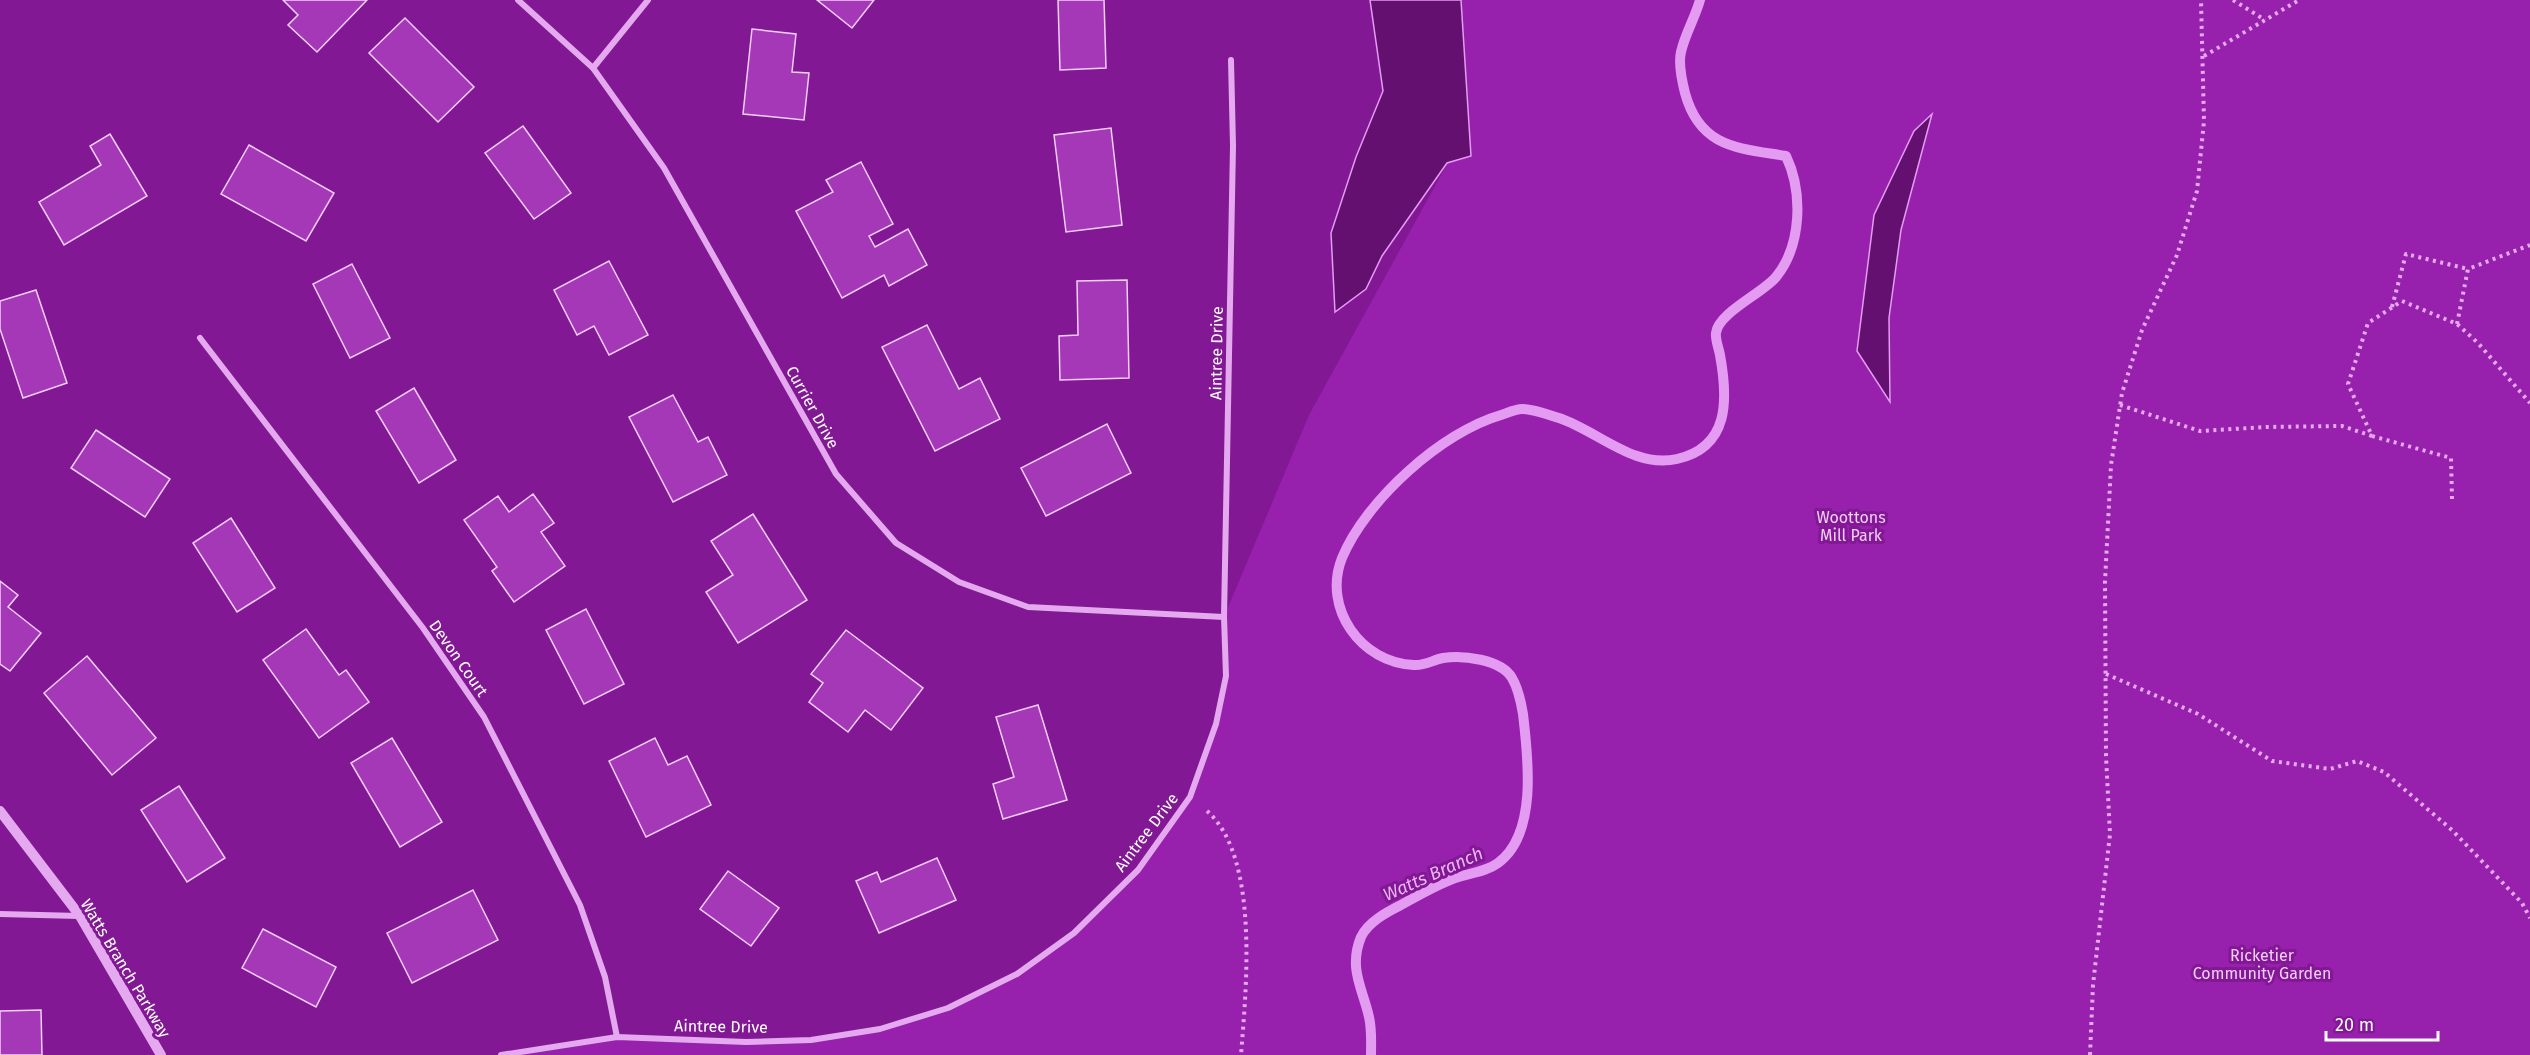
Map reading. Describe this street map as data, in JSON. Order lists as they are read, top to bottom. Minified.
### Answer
{"streets":{"street":["Aintree Drive","Currier Drive","Devon Court","Watts Branch Parkway"]},"crossings":[["Aintree Drive","Currier Drive"],["Aintree Drive","Devon Court"]],"water":["Watts Branch"],"parks":["Woottons Mill Park","Ricketier Community Garden"],"scale_bar":"20 m"}
